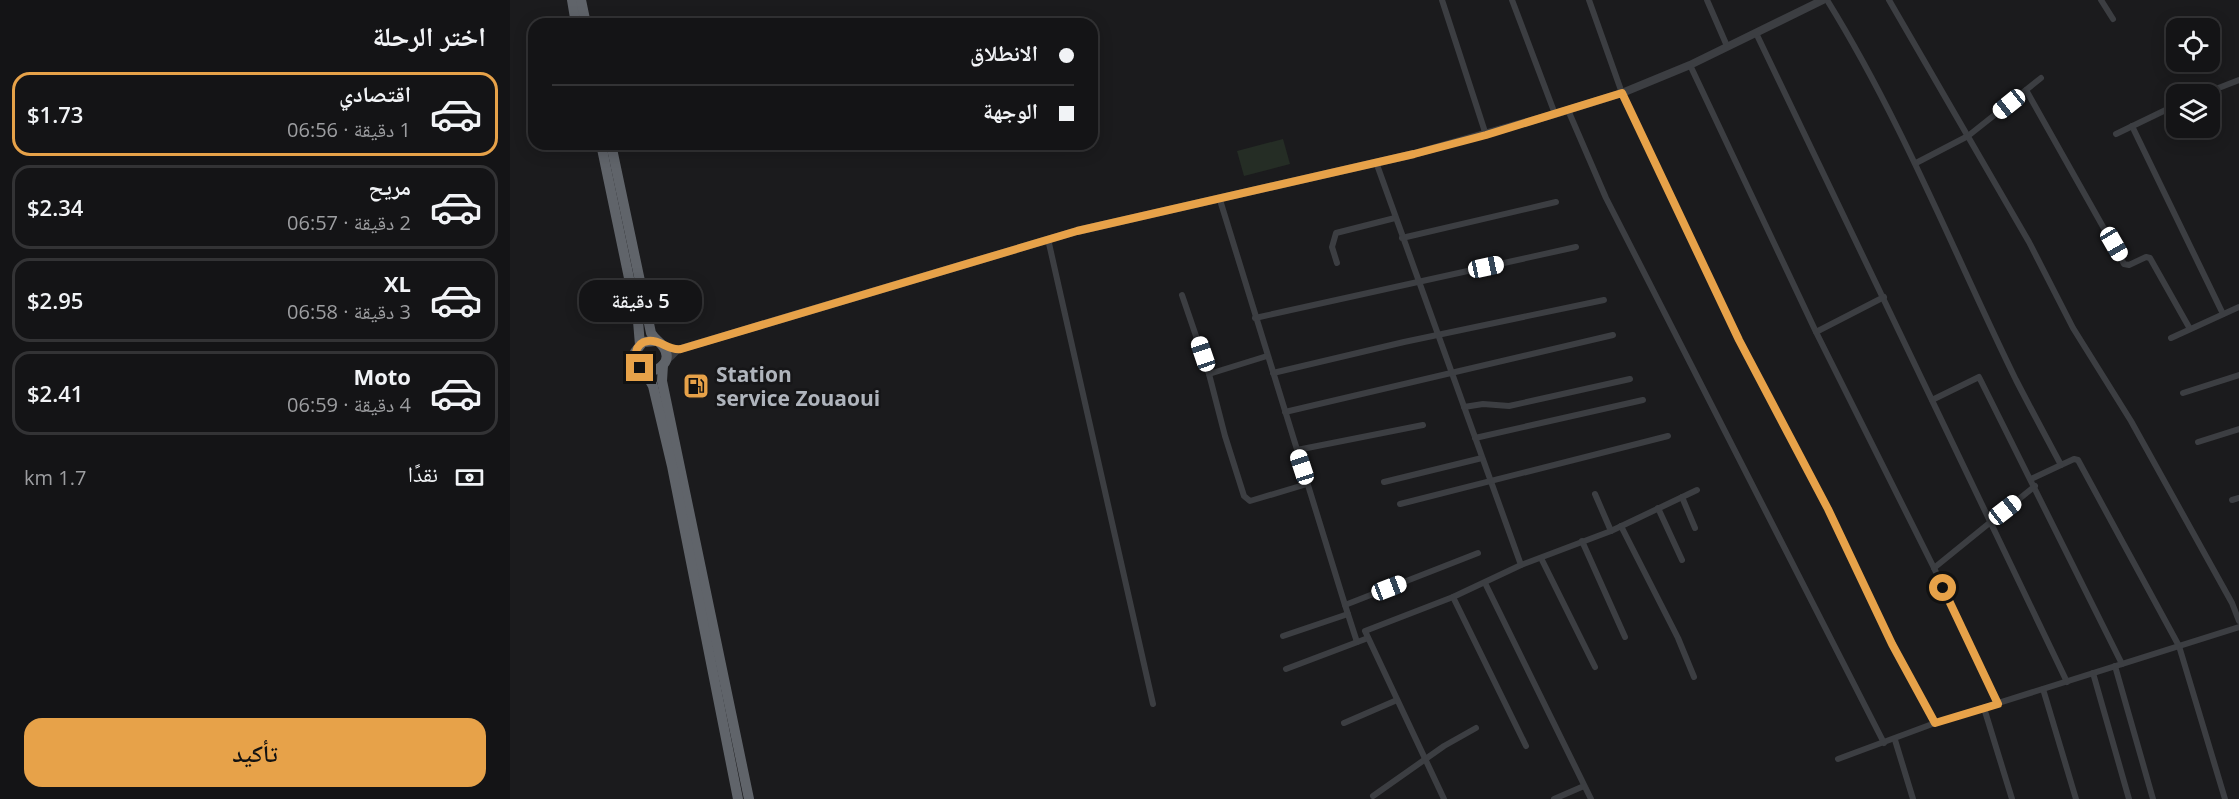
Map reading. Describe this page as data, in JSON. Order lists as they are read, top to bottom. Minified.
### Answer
{"places":{"fuel station":["Station service Zouaoui"]},"page":{"heading":"اختر الرحلة","banner":["الانطلاق","الوجهة"],"list":[{"name":"اقتصادي","note":"1 دقيقة · 06:56","value":"$1.73"},{"name":"مريح","note":"2 دقيقة · 06:57","value":"$2.34"},{"name":"XL","note":"3 دقيقة · 06:58","value":"$2.95"},{"name":"Moto","note":"4 دقيقة · 06:59","value":"$2.41"}],"bubble":"5 دقيقة","pay":["نقدًا","1.7 km"],"buttons":"تأكيد"}}
